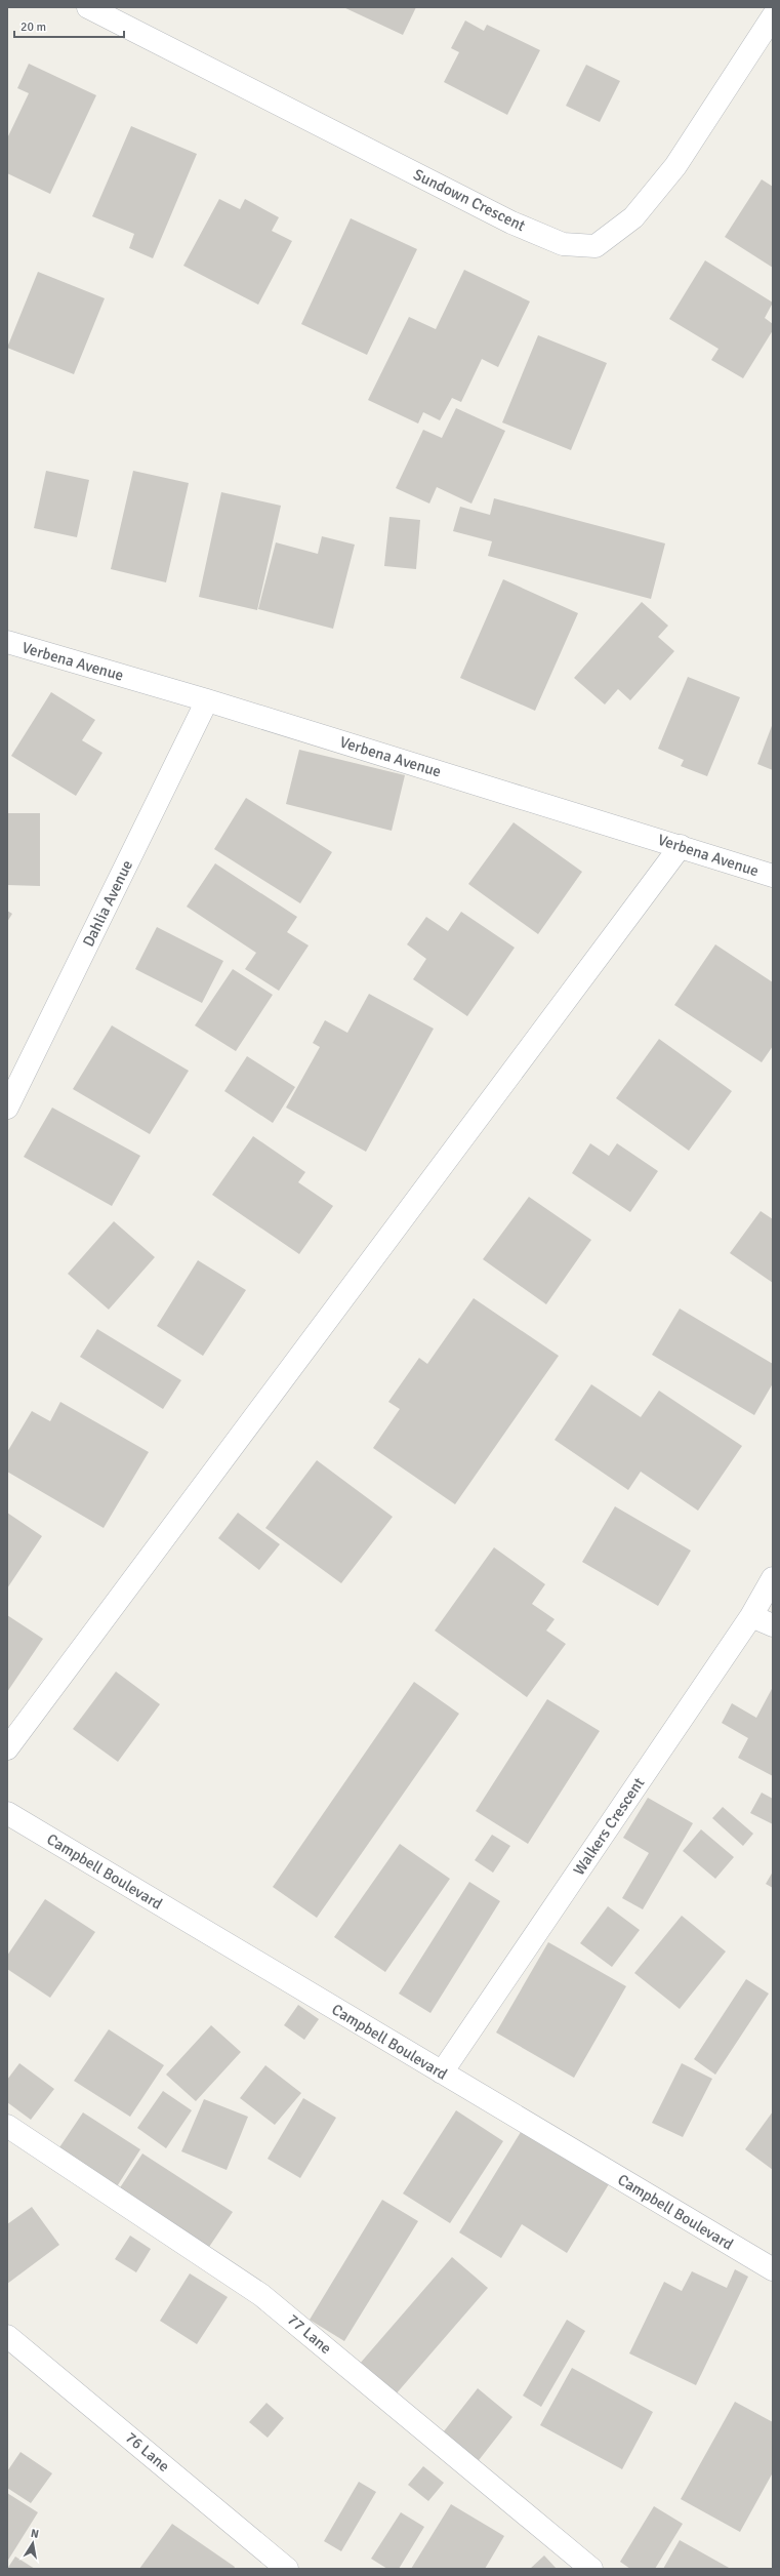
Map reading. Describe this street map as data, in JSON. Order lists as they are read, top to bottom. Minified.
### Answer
{"streets":{"street":["Sundown Crescent","Verbena Avenue","Dahlia Avenue","Walkers Crescent","Campbell Boulevard","77 Lane","76 Lane"]},"crossings":[["Verbena Avenue","Dahlia Avenue"],["Walkers Crescent","Campbell Boulevard"]],"scale_bar":"20 m","north":"top"}
